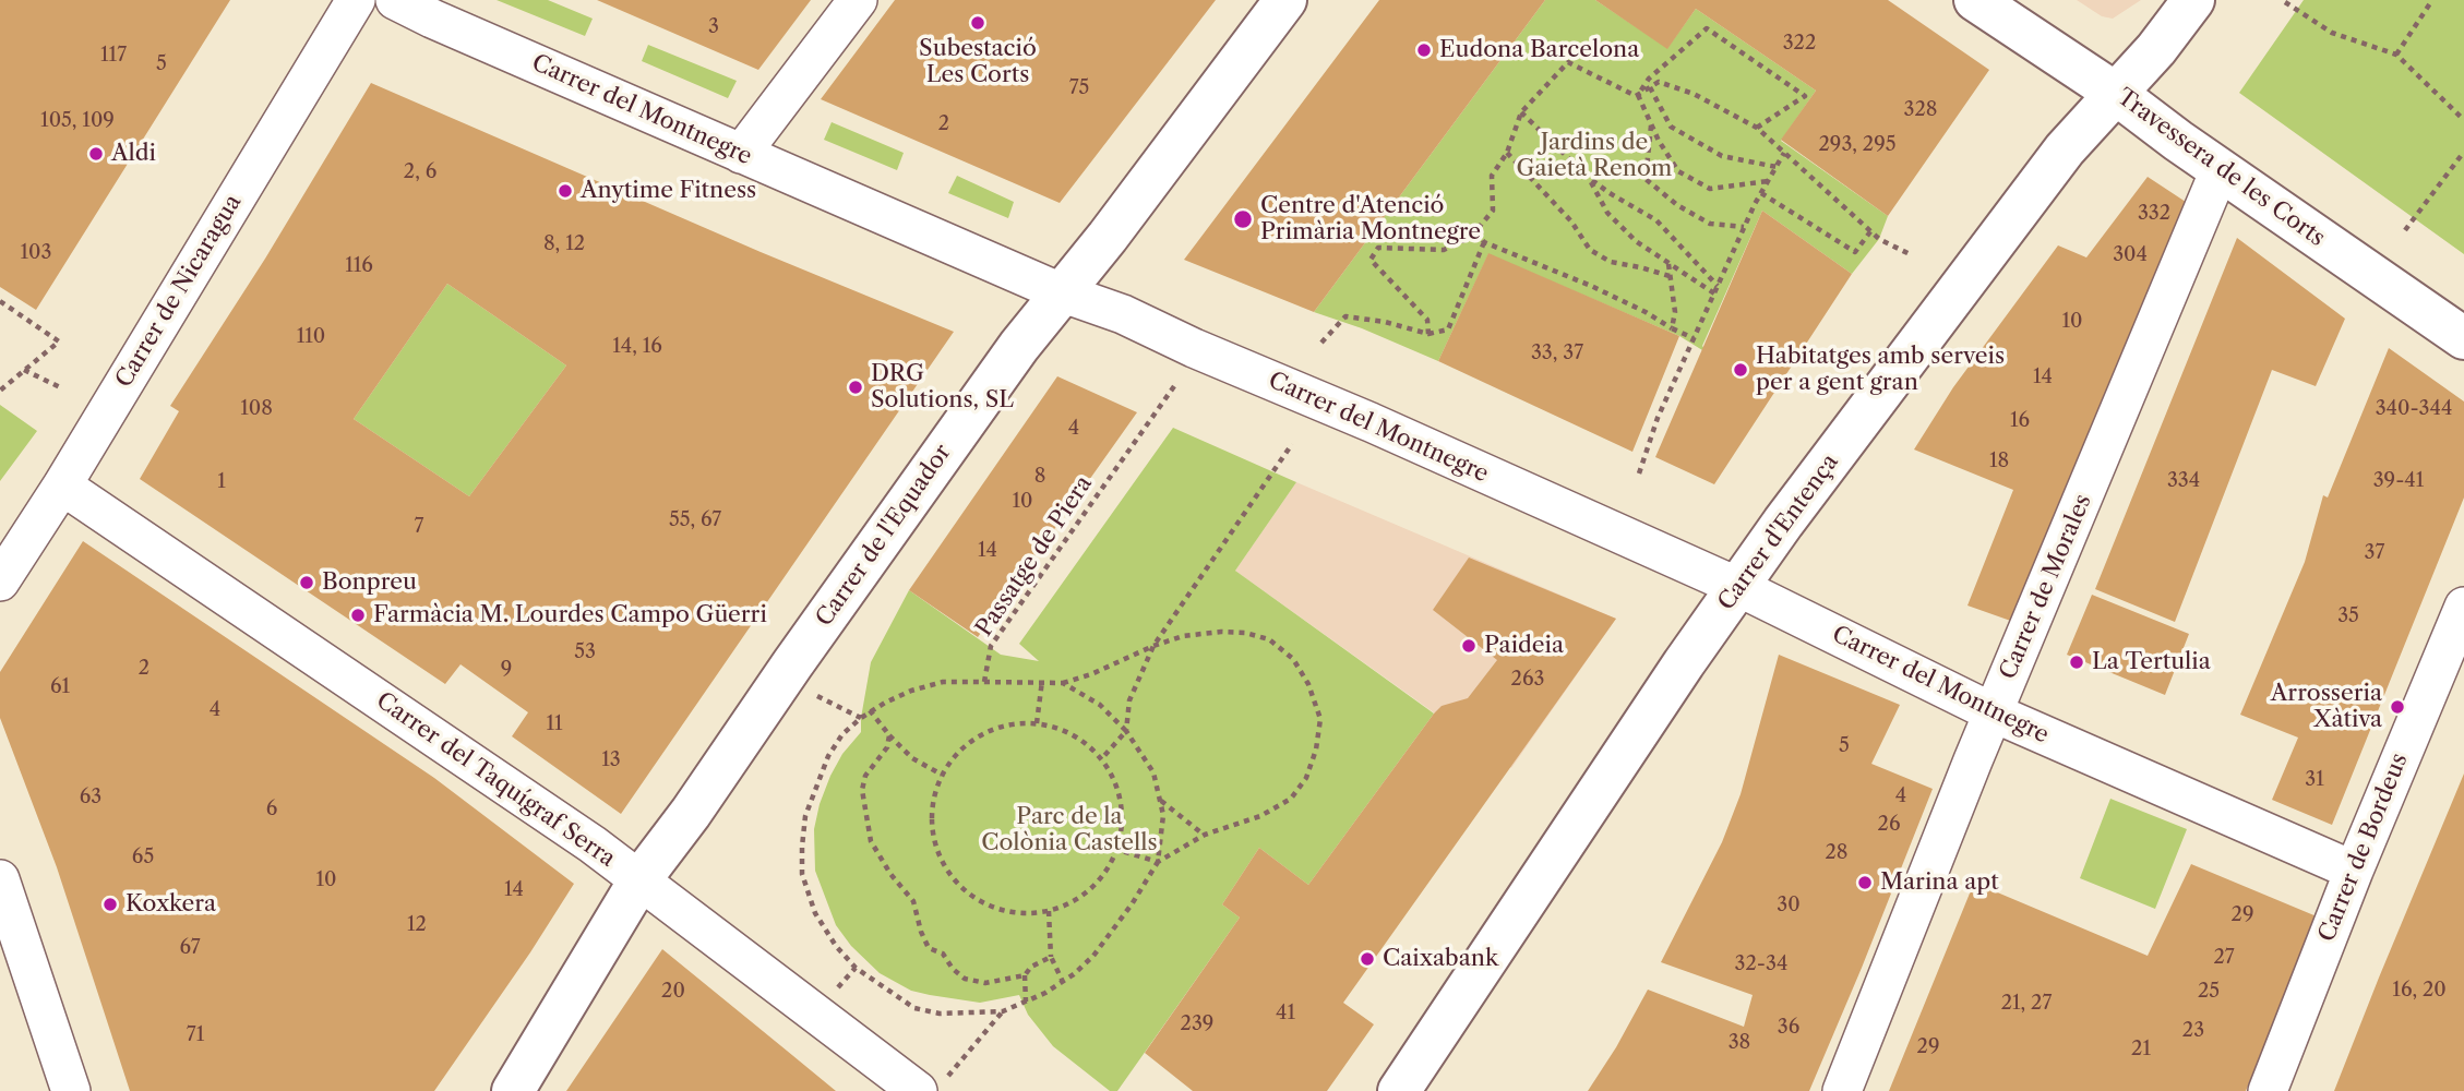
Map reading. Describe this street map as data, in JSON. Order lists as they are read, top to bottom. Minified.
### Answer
{"streets":{"main road":["Travessera de les Corts","Carrer d'Entença","Carrer de l'Equador"],"street":["Carrer del Montnegre","Carrer de Nicaragua","Carrer de Morales","Carrer del Taquígraf Serra","Carrer de Bordeus"],"path":["Passatge de Piera"]},"crossings":[["Carrer del Montnegre","Carrer d'Entença"],["Carrer del Montnegre","Carrer de l'Equador"],["Carrer del Montnegre","Carrer de Morales"],["Carrer del Montnegre","Carrer de Bordeus"],["Travessera de les Corts","Carrer d'Entença"],["Travessera de les Corts","Carrer de Morales"],["Carrer de Nicaragua","Carrer del Taquígraf Serra"],["Carrer de l'Equador","Carrer del Taquígraf Serra"]],"parks":["Jardins de Gaietà Renom","Parc de la Colònia Castells"],"places":["Subestació Les Corts","Eudona Barcelona","Aldi","Anytime Fitness","Centre d'Atenció Primària Montnegre","Habitatges amb serveis per a gent gran","DRG Solutions, SL","Bonpreu","Farmàcia M. Lourdes Campo Güerri","Paideia","La Tertulia","Arrosseria Xàtiva","Marina apt","Koxkera","Caixabank"],"house_numbers":["3","322","117","5","75","328","105, 109","2","293, 295","2, 6","332","8, 12","103","304","116","10","110","14, 16","33, 37","14","108","340-344","16","4","18","8","334","39-41","1","10","55, 67","7","14","37","35","53","2","9","263","61","4","11","5","13","31","4","63","6","26","28","65","10","14","30","29","12","67","27","32-34","16, 20","20","25","21, 27","41","239","36","23","71","38","29","21"]}
